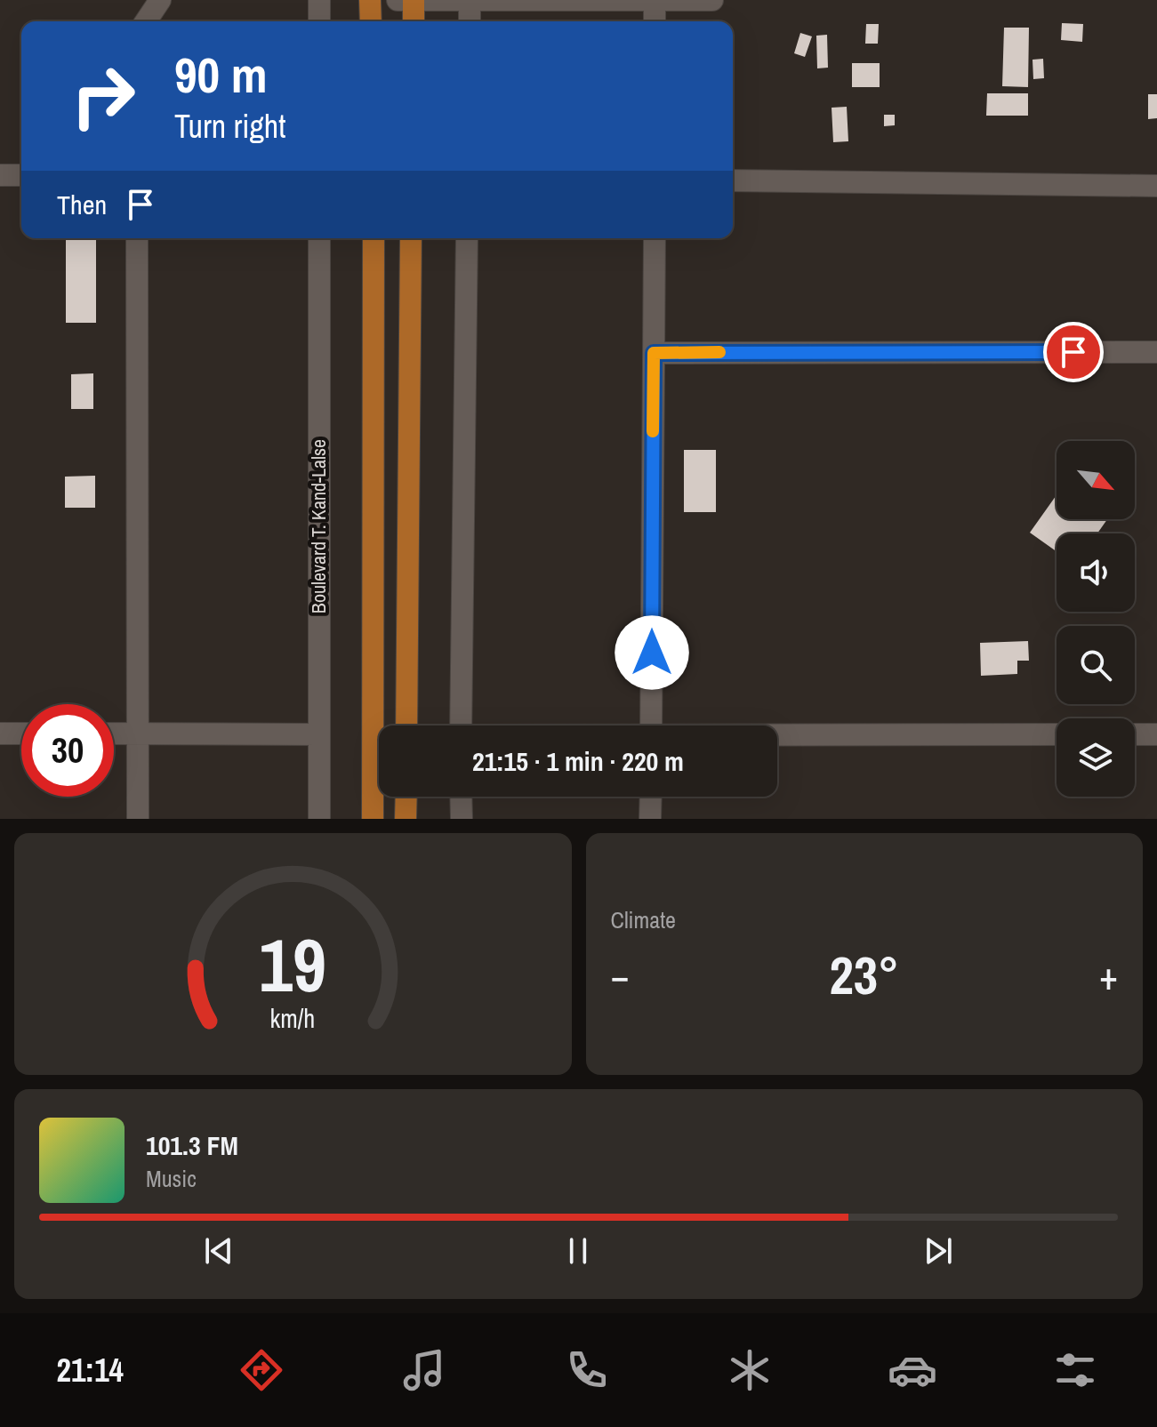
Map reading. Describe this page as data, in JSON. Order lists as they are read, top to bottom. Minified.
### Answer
{"streets":{"street":["Boulevard T. Kand-Lalse"]},"north":"bottom right","page":{"turn":["90 m","Turn right"],"then":"Then","limit":"30","trip":"21:15 · 1 min · 220 m","tile":"Climate","heat":["−","23°","+"],"song":["101.3 FM","Music"],"tabs":"21:14","gauge":["19","km/h"]}}
